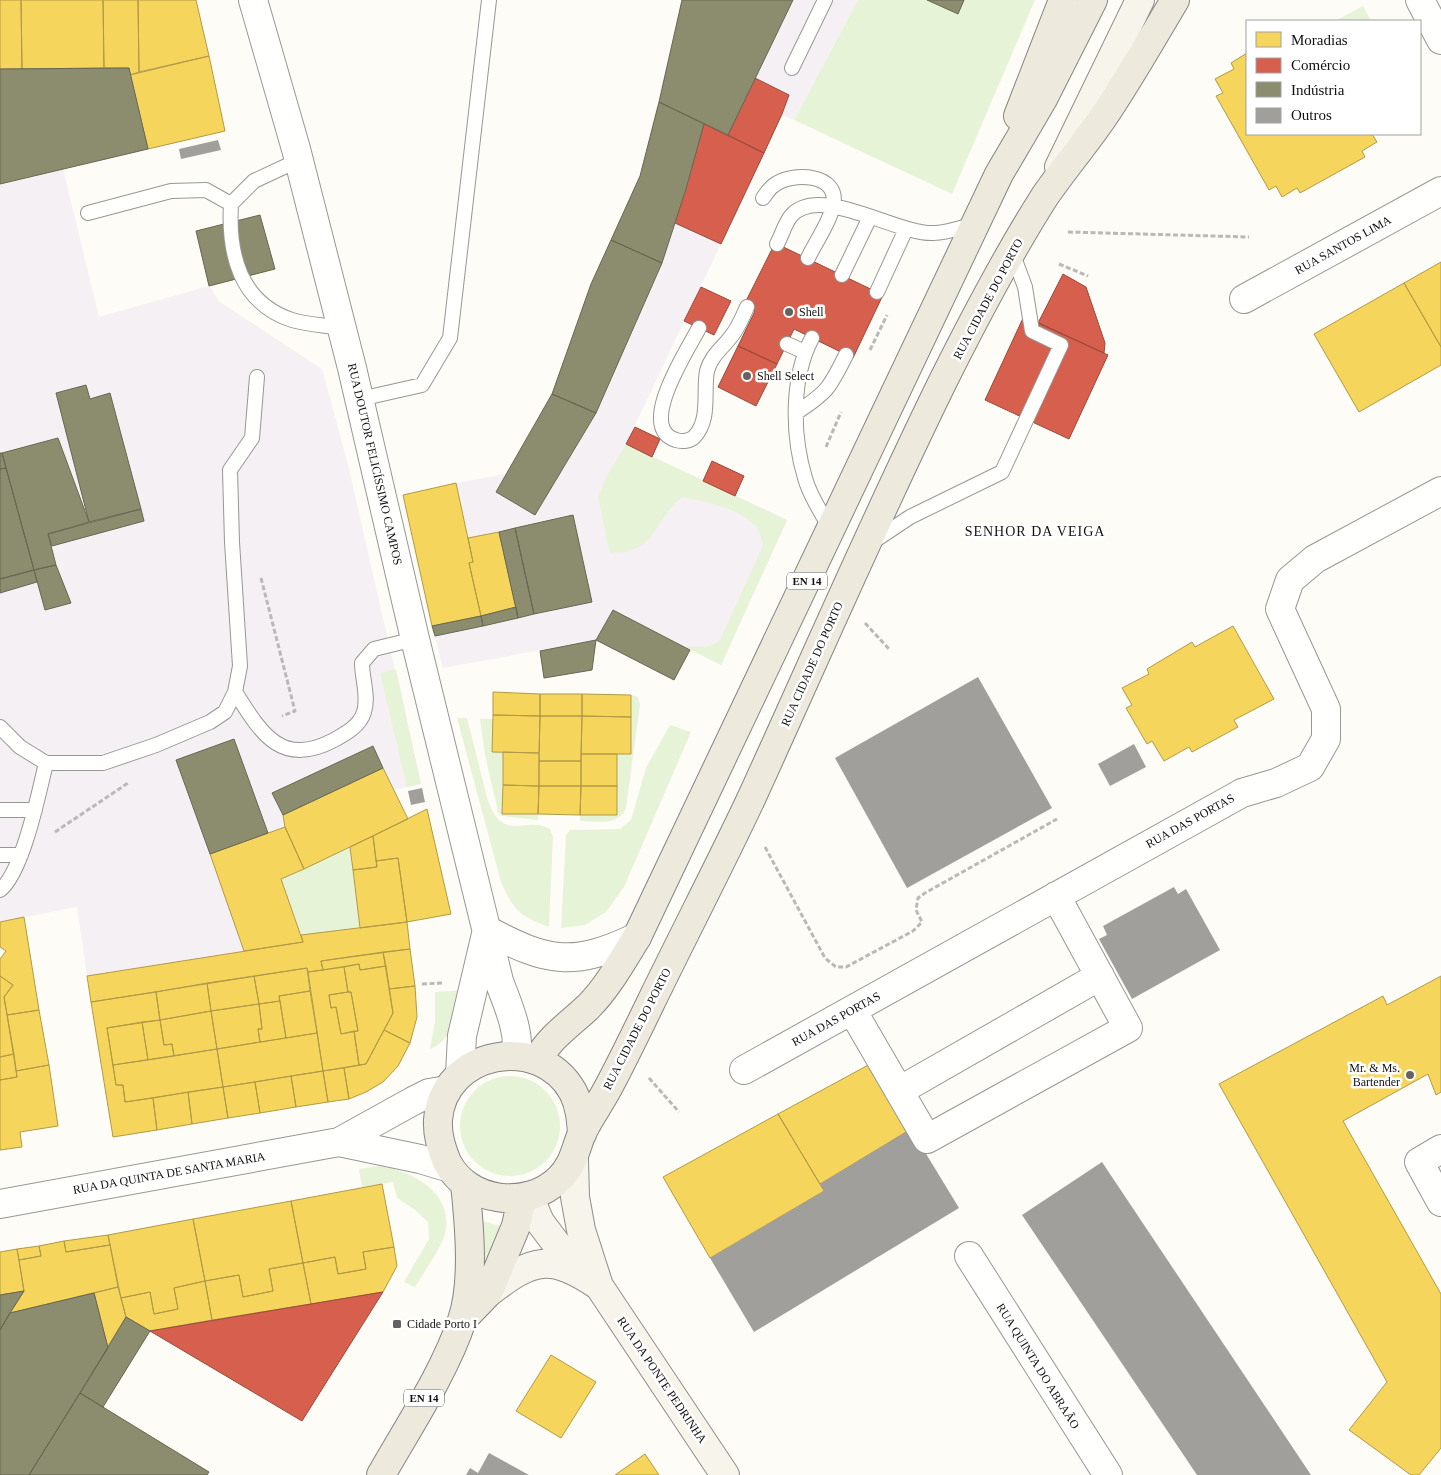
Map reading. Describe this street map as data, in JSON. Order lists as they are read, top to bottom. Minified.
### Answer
{"streets":{"main road":["RUA CIDADE DO PORTO","EN 14"],"street":["RUA SANTOS LIMA","RUA DOUTOR FELICÍSSIMO CAMPOS","RUA DAS PORTAS","RUA DA QUINTA DE SANTA MARIA","RUA QUINTA DO ABRAÃO","RUA DA PONTE PEDRINHA"]},"crossings":[["RUA CIDADE DO PORTO","RUA DOUTOR FELICÍSSIMO CAMPOS"],["RUA CIDADE DO PORTO","RUA DA QUINTA DE SANTA MARIA"],["RUA CIDADE DO PORTO","RUA DA PONTE PEDRINHA"],["RUA DOUTOR FELICÍSSIMO CAMPOS","RUA DA QUINTA DE SANTA MARIA"],["RUA DOUTOR FELICÍSSIMO CAMPOS","RUA DA PONTE PEDRINHA"],["RUA DA QUINTA DE SANTA MARIA","RUA DA PONTE PEDRINHA"]],"districts":["SENHOR DA VEIGA"],"places":{"other":["Shell","Shell Select","Mr. & Ms. Bartender"],"transit":["Cidade Porto I"]},"legend":["Moradias","Comércio","Indústria","Outros"]}
